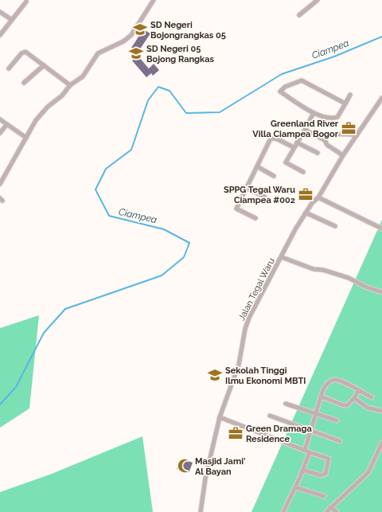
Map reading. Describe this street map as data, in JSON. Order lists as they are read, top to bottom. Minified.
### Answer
{"streets":{"street":["Jalan Tegal Waru"]},"water":["Ciampea"],"places":{"school or university":["SD Negeri Bojongrangkas 05","SD Negeri 05 Bojong Rangkas","Sekolah Tinggi Ilmu Ekonomi MBTI"],"office":["Greenland River Villa Ciampea Bogor","SPPG Tegal Waru Ciampea #002","Green Dramaga Residence"],"mosque":["Masjid Jami' Al Bayan"]}}
